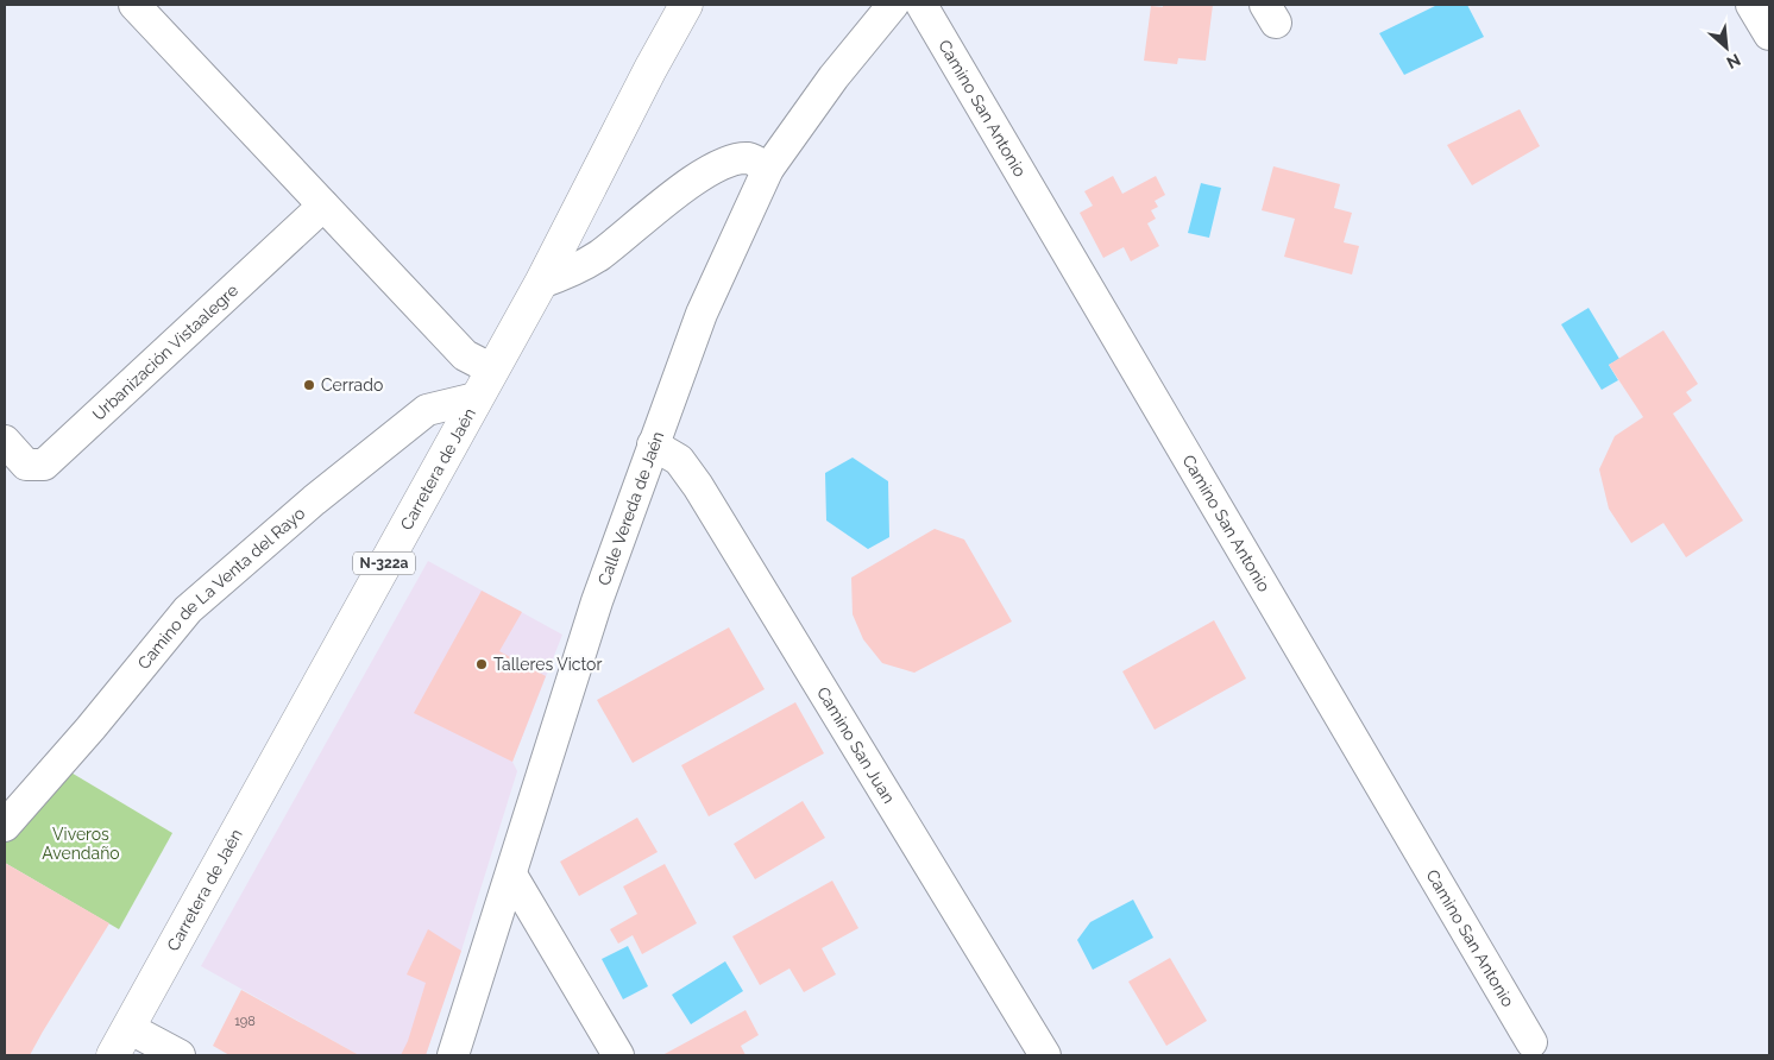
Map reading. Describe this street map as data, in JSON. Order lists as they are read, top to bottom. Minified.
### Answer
{"streets":{"highway":["Carretera de Jaén","N-322a"],"street":["Camino San Antonio","Urbanización Vistaalegre","Calle Vereda de Jaén","Camino de La Venta del Rayo","Camino San Juan"]},"crossings":[["Carretera de Jaén","Camino de La Venta del Rayo"],["Calle Vereda de Jaén","Camino San Juan"]],"parks":["Viveros Avendaño"],"places":["Cerrado","Talleres Victor"],"house_numbers":["198"],"north":"bottom right"}
